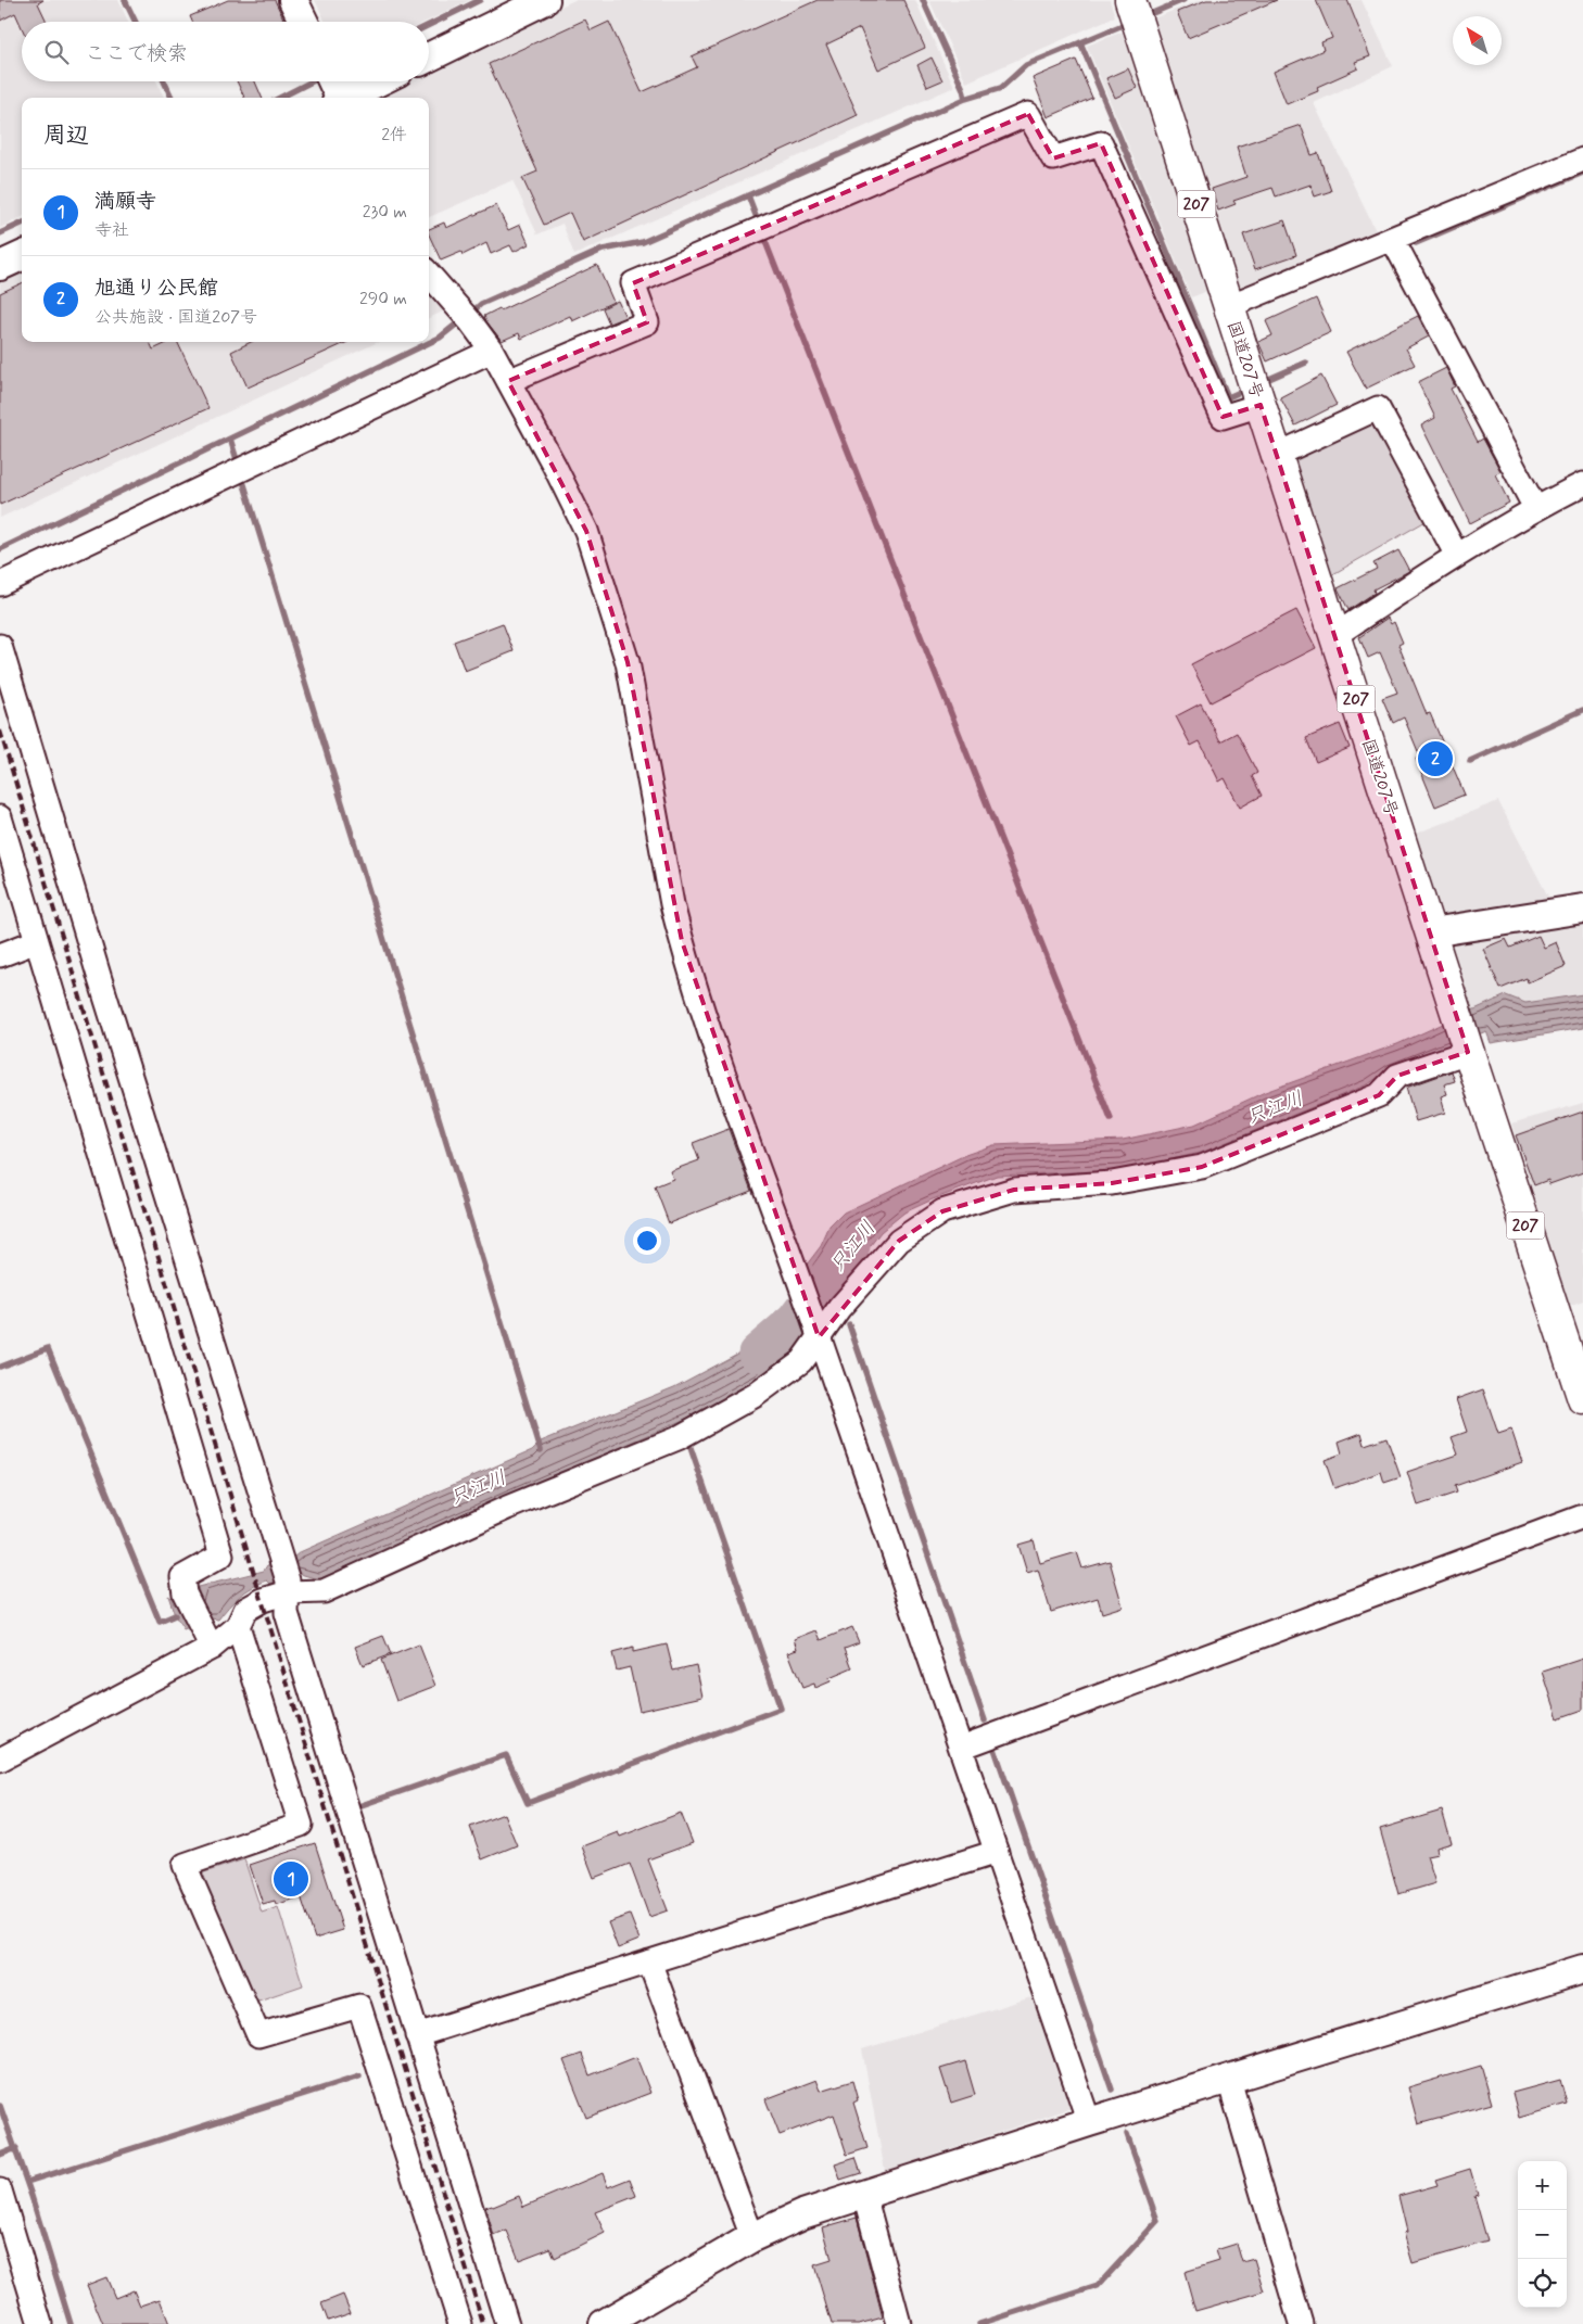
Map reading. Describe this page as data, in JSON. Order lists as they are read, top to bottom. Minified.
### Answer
{"streets":{"highway":["207","国道207号"]},"water":["只江川"],"north":"top left","page":{"search":"ここで検索","heading":["周辺","2件"],"list":[{"mark":"1","name":"満願寺","note":"寺社","value":"230 m"},{"mark":"2","name":"旭通り公民館","note":"公共施設 · 国道207号","value":"290 m"}],"pins":["2","1"],"map_buttons":["+","−"]}}
